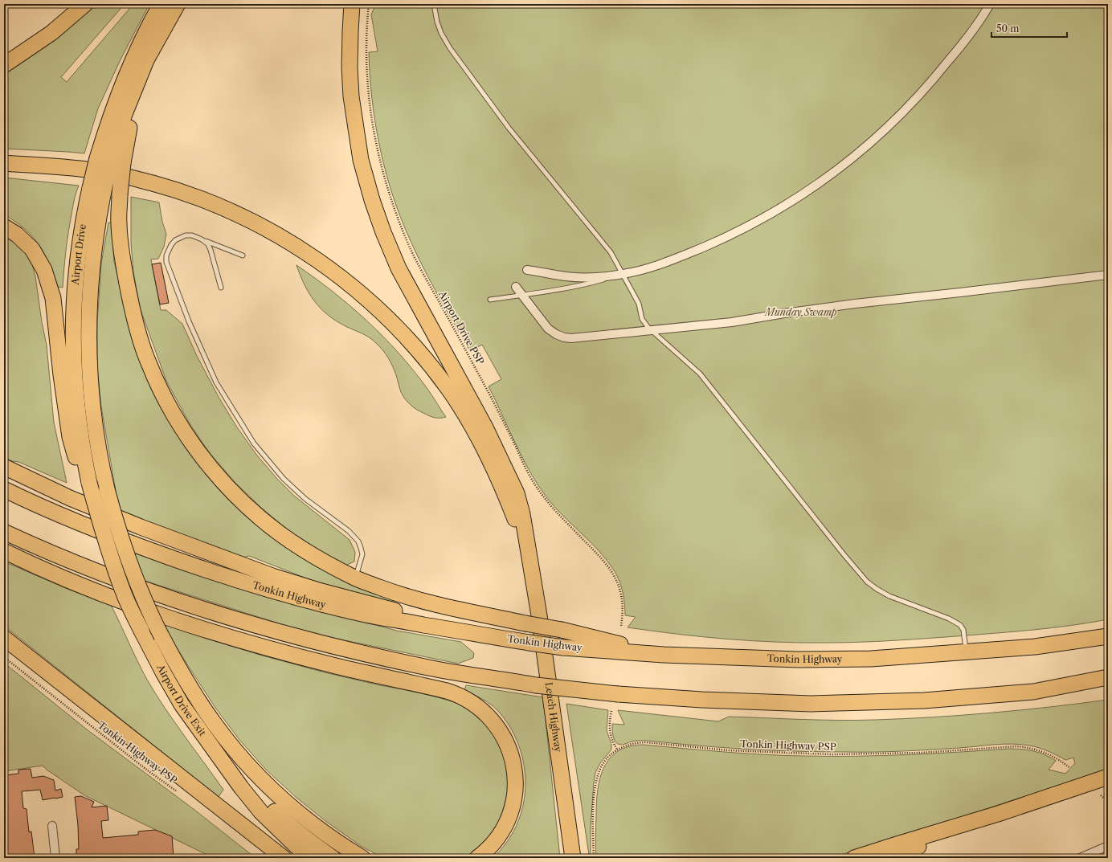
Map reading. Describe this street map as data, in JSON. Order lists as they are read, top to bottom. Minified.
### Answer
{"streets":{"highway":["Airport Drive","Tonkin Highway","Airport Drive Exit","Leach Highway"],"path":["Airport Drive PSP","Tonkin Highway PSP"]},"crossings":[["Airport Drive","Airport Drive Exit"]],"parks":["Munday Swamp"],"scale_bar":"50 m"}
